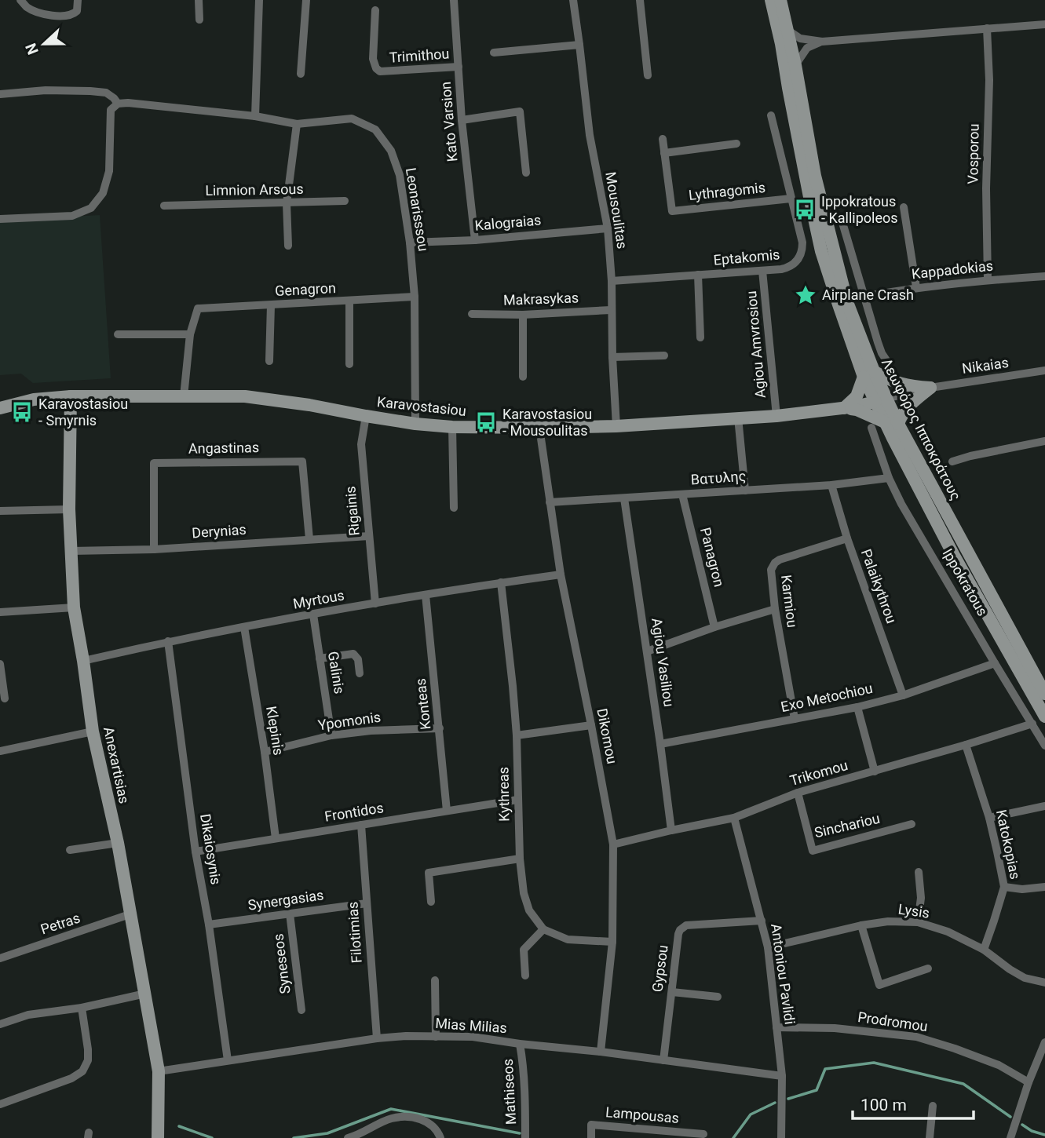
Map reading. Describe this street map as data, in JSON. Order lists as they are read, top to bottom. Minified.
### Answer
{"streets":{"main road":["Karavostasiou","Λεωφόρος Ιπποκράτους","Anexartisias"],"street":["Trimithou","Kato Varsion","Vosporou","Limnion Arsous","Lythragomis","Leonarisssou","Mousoulitas","Kalograias","Eptakomis","Kappadokias","Genagron","Makrasykas","Agiou Amvrosiou","Nikaias","Angastinas","Βατυλης","Rigainis","Derynias","Panagron","Ippokratous","Palaikythrou","Myrtous","Karmiou","Agiou Vasiliou","Galinis","Exo Metochiou","Konteas","Ypomonis","Klepinis","Dikomou","Trikomou","Kythreas","Frontidos","Sinchariou","Katokopias","Dikaiosynis","Synergasias","Lysis","Petras","Filotimias","Syneseos","Gypsou","Antoniou Pavlidi","Prodromou","Mias Milias","Mathiseos","Lampousas"]},"crossings":[["Trimithou","Kato Varsion"],["Kato Varsion","Kalograias"],["Vosporou","Kappadokias"],["Lythragomis","Eptakomis"],["Leonarisssou","Kalograias"],["Leonarisssou","Genagron"],["Leonarisssou","Karavostasiou"],["Mousoulitas","Kalograias"],["Mousoulitas","Eptakomis"],["Mousoulitas","Makrasykas"],["Mousoulitas","Karavostasiou"],["Eptakomis","Agiou Amvrosiou"],["Agiou Amvrosiou","Karavostasiou"],["Nikaias","Karavostasiou"],["Nikaias","Λεωφόρος Ιπποκράτους"],["Karavostasiou","Λεωφόρος Ιπποκράτους"],["Karavostasiou","Rigainis"],["Karavostasiou","Dikomou"],["Karavostasiou","Anexartisias"],["Angastinas","Derynias"],["Βατυλης","Panagron"],["Βατυλης","Ippokratous"],["Βατυλης","Palaikythrou"],["Βατυλης","Agiou Vasiliou"],["Βατυλης","Dikomou"],["Rigainis","Derynias"],["Rigainis","Myrtous"],["Derynias","Anexartisias"],["Ippokratous","Exo Metochiou"],["Ippokratous","Trikomou"],["Palaikythrou","Karmiou"],["Palaikythrou","Exo Metochiou"],["Myrtous","Galinis"],["Myrtous","Konteas"],["Myrtous","Klepinis"],["Myrtous","Dikomou"],["Myrtous","Anexartisias"],["Myrtous","Kythreas"],["Myrtous","Dikaiosynis"],["Karmiou","Exo Metochiou"],["Agiou Vasiliou","Exo Metochiou"],["Agiou Vasiliou","Trikomou"],["Galinis","Ypomonis"],["Konteas","Ypomonis"],["Konteas","Frontidos"],["Ypomonis","Klepinis"],["Klepinis","Frontidos"],["Dikomou","Trikomou"],["Dikomou","Mias Milias"],["Anexartisias","Petras"],["Anexartisias","Mias Milias"],["Trikomou","Sinchariou"],["Trikomou","Katokopias"],["Trikomou","Antoniou Pavlidi"],["Kythreas","Frontidos"],["Frontidos","Dikaiosynis"],["Frontidos","Filotimias"],["Katokopias","Lysis"],["Dikaiosynis","Synergasias"],["Dikaiosynis","Mias Milias"],["Synergasias","Filotimias"],["Synergasias","Syneseos"],["Lysis","Antoniou Pavlidi"],["Filotimias","Mias Milias"],["Gypsou","Antoniou Pavlidi"],["Gypsou","Mias Milias"],["Antoniou Pavlidi","Prodromou"],["Antoniou Pavlidi","Mias Milias"],["Mias Milias","Mathiseos"]],"places":{"bus stop":["Ippokratous - Kallipoleos","Karavostasiou - Smyrnis","Karavostasiou - Mousoulitas"],"place":["Airplane Crash"]},"scale_bar":"100 m","north":"left"}
